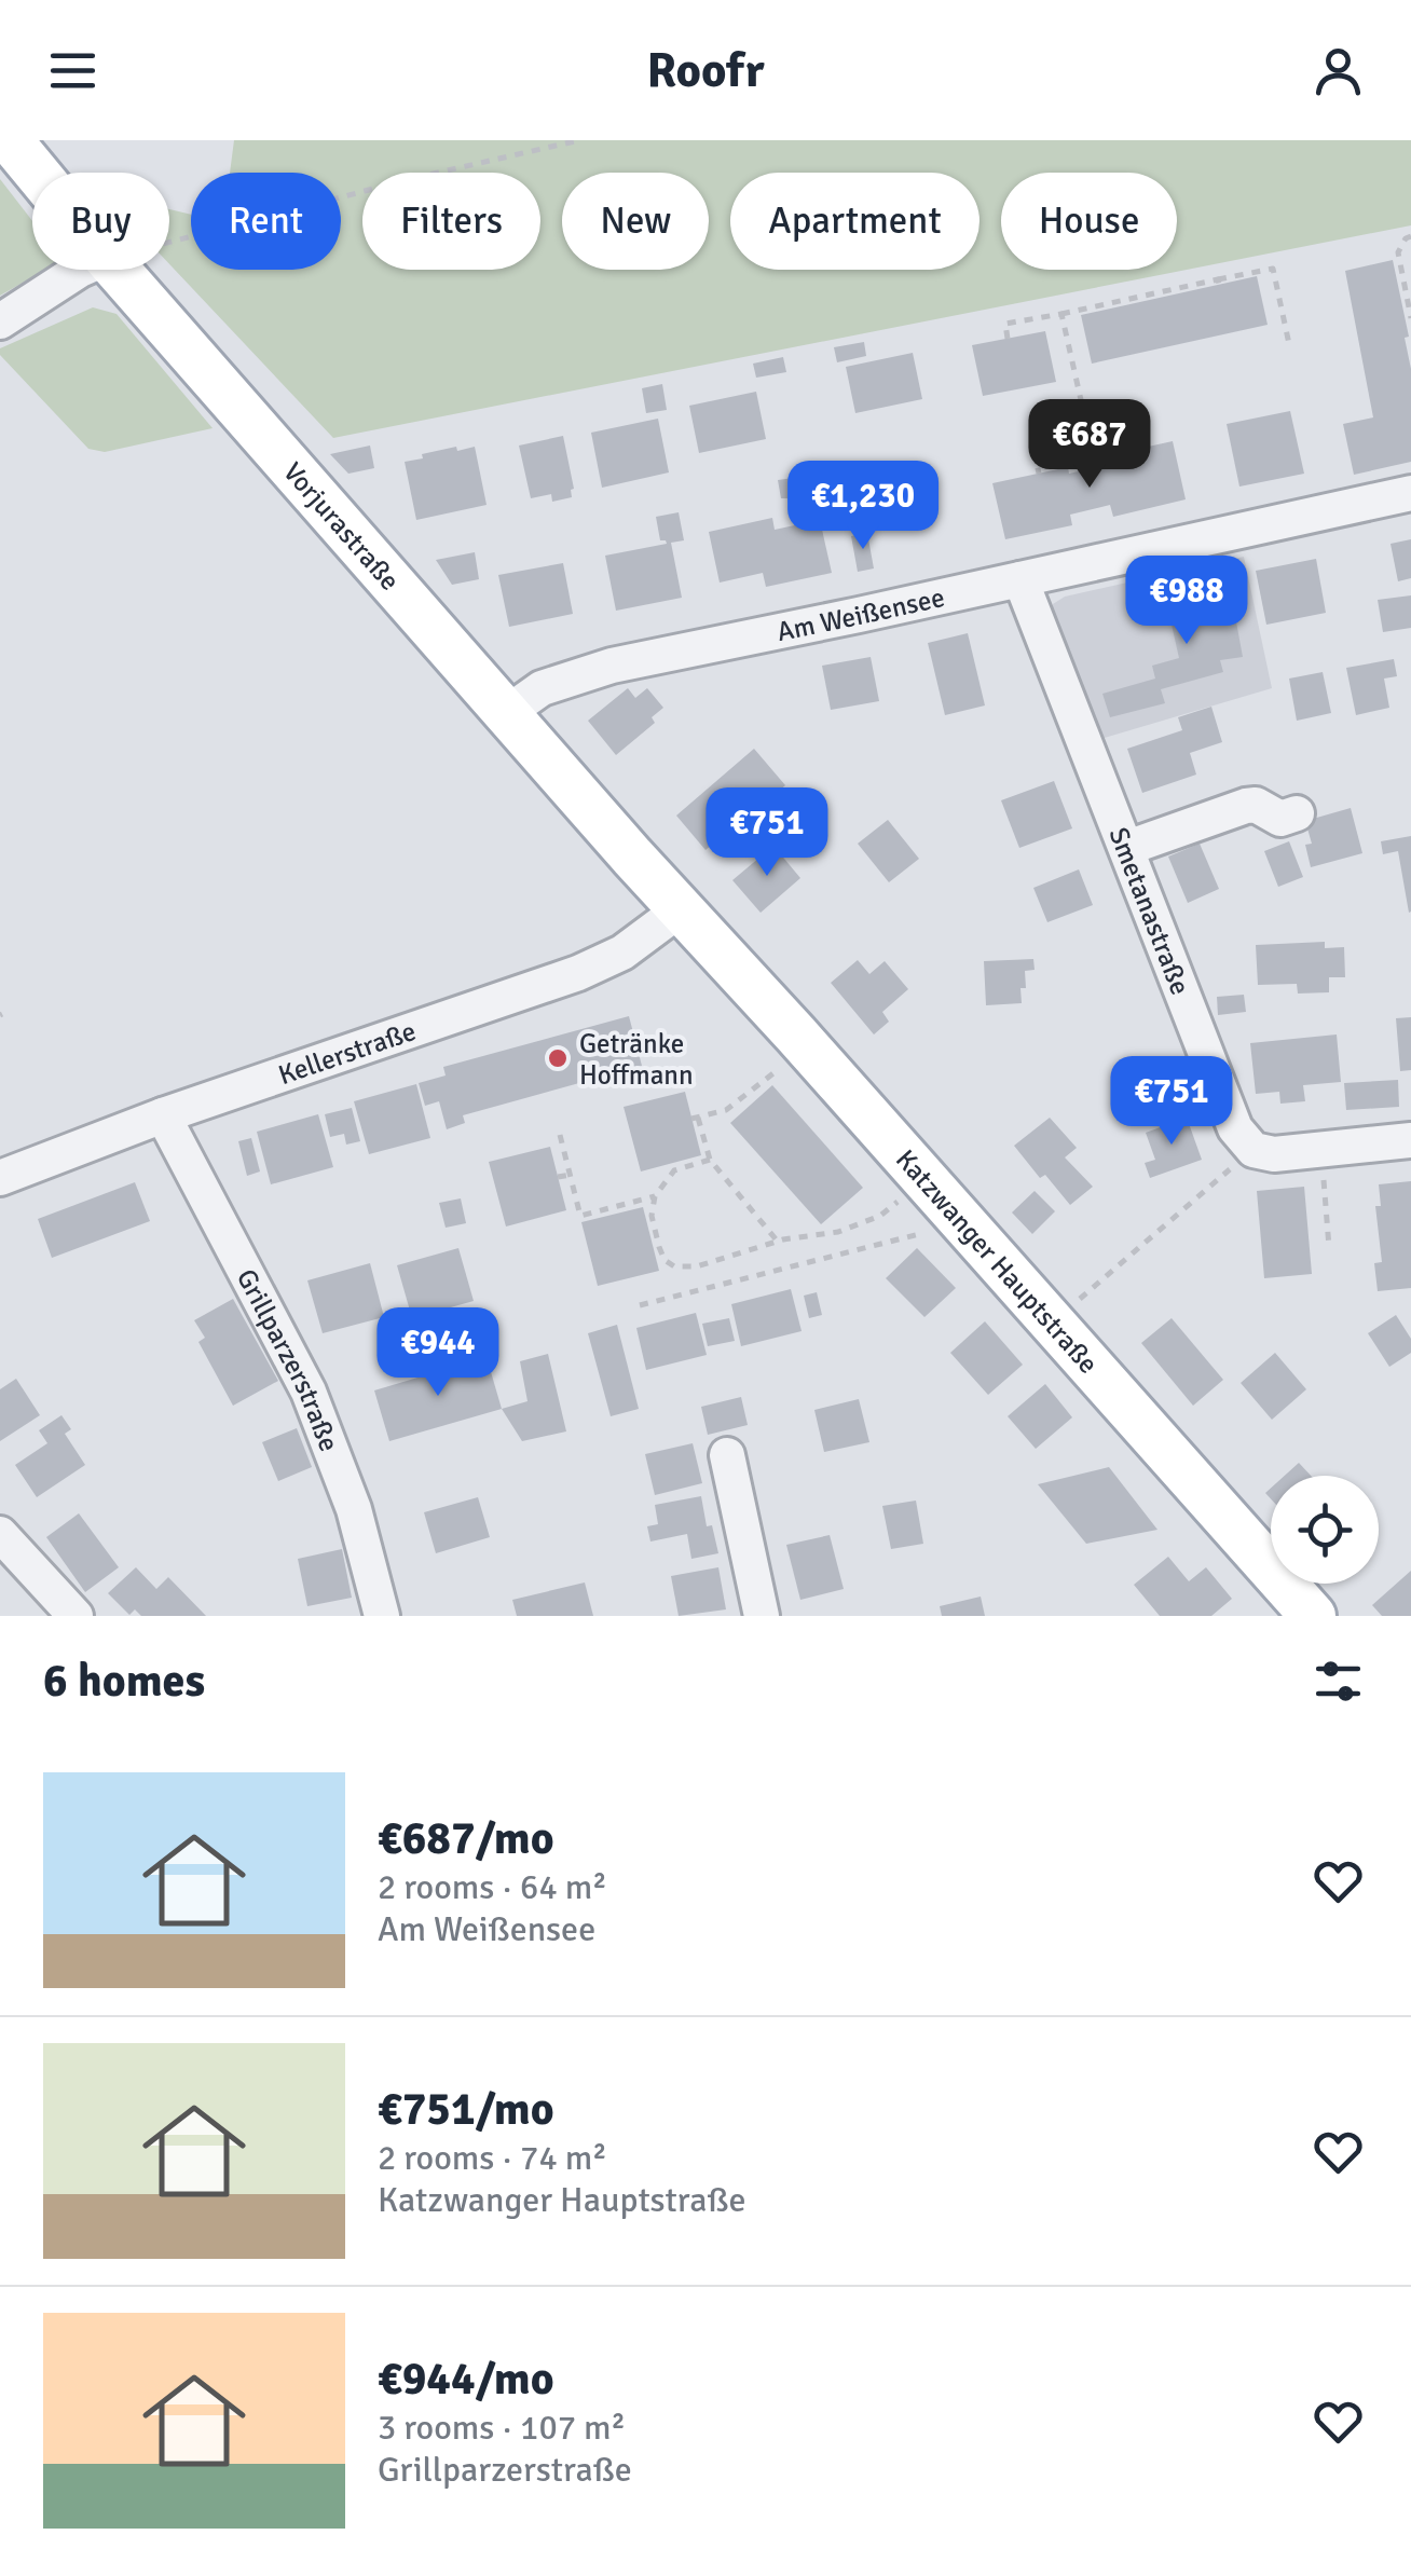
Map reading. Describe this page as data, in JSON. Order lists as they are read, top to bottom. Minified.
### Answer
{"streets":{"main road":["Vorjurastraße","Katzwanger Hauptstraße"],"street":["Am Weißensee","Smetanastraße","Kellerstraße","Grillparzerstraße"]},"crossings":[["Vorjurastraße","Am Weißensee"],["Vorjurastraße","Kellerstraße"],["Vorjurastraße","Katzwanger Hauptstraße"],["Am Weißensee","Smetanastraße"],["Kellerstraße","Katzwanger Hauptstraße"],["Kellerstraße","Grillparzerstraße"]],"places":["Getränke Hoffmann"],"page":{"header":"Roofr","chip":["Buy","Rent","Filters","New","Apartment","House"],"price":["€687","€1,230","€988","€751","€751","€944"],"heading":"6 homes","list":[{"name":"€687/mo","note":"2 rooms · 64 m² · Am Weißensee"},{"name":"€751/mo","note":"2 rooms · 74 m² · Katzwanger Hauptstraße"},{"name":"€944/mo","note":"3 rooms · 107 m² · Grillparzerstraße"}]}}
